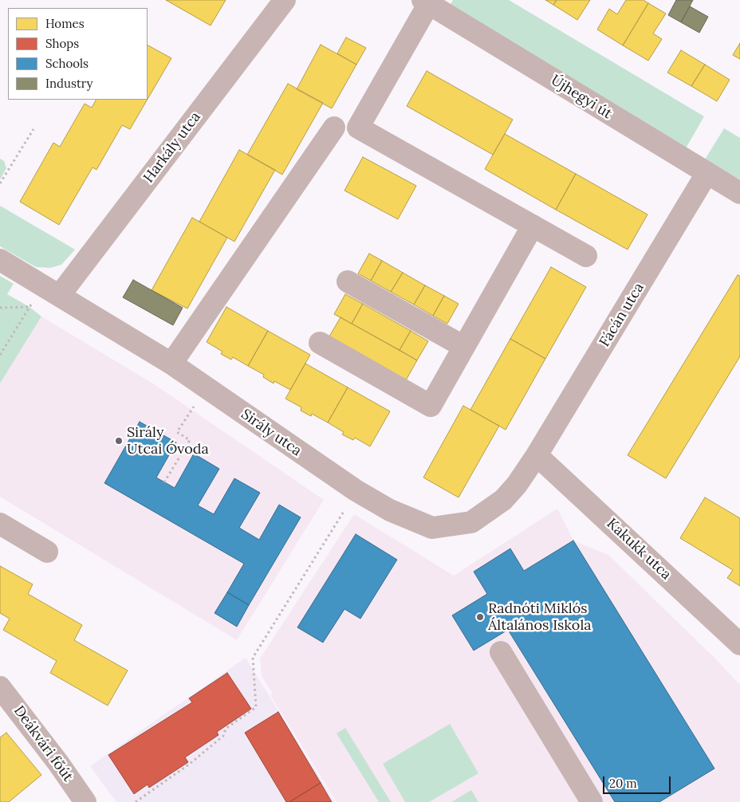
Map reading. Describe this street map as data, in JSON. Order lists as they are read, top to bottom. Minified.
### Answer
{"streets":{"street":["Újhegyi út","Harkály utca","Fácán utca","Sirály utca","Kakukk utca","Deákvári főút"]},"crossings":[["Újhegyi út","Fácán utca"],["Harkály utca","Sirály utca"],["Fácán utca","Sirály utca"],["Fácán utca","Kakukk utca"],["Sirály utca","Kakukk utca"]],"places":["Sirály Utcai Óvoda","Radnóti Miklós Általános Iskola"],"legend":["Homes","Shops","Schools","Industry"],"scale_bar":"20 m"}
